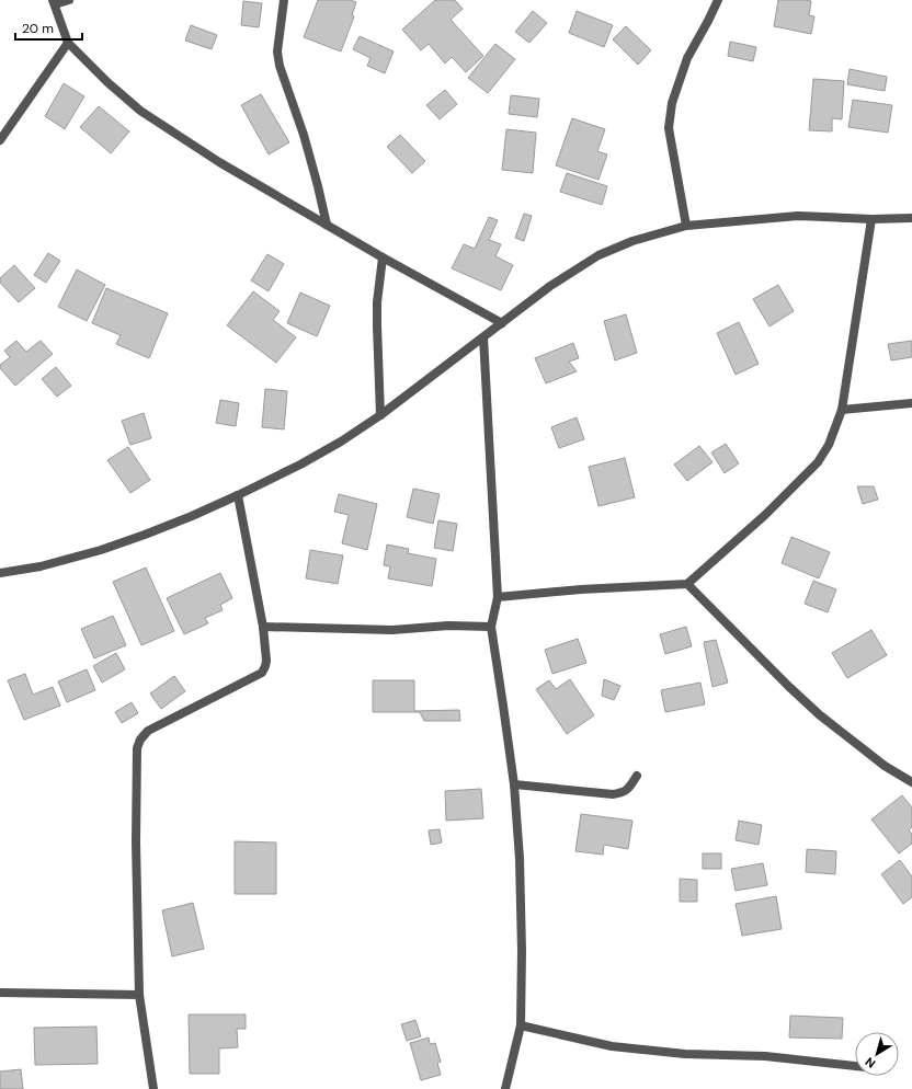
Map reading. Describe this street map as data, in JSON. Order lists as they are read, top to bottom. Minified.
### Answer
{"scale_bar":"20 m","north":"bottom left"}
